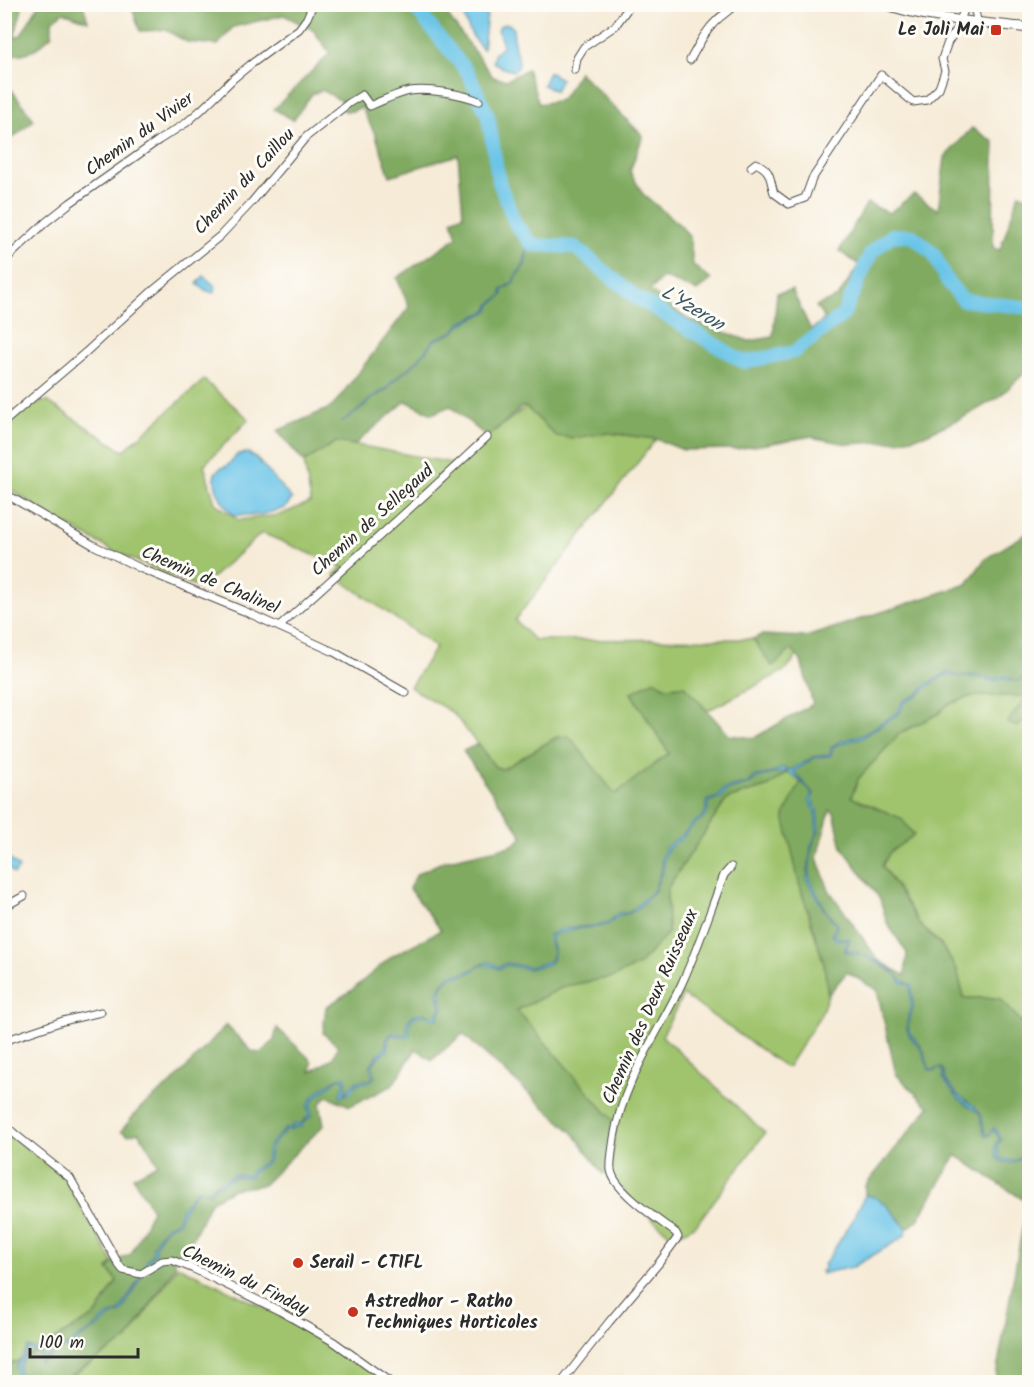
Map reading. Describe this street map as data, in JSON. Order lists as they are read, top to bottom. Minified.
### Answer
{"streets":{"street":["Chemin du Vivier","Chemin du Caillou","Chemin de Sellegaud","Chemin de Chalinel","Chemin des Deux Ruisseaux","Chemin du Finday"]},"crossings":[["Chemin de Sellegaud","Chemin de Chalinel"]],"water":["L'Yzeron"],"places":{"transit":["Le Joli Mai"],"other":["Serail - CTIFL","Astredhor - Ratho Techniques Horticoles"]},"scale_bar":"100 m"}
